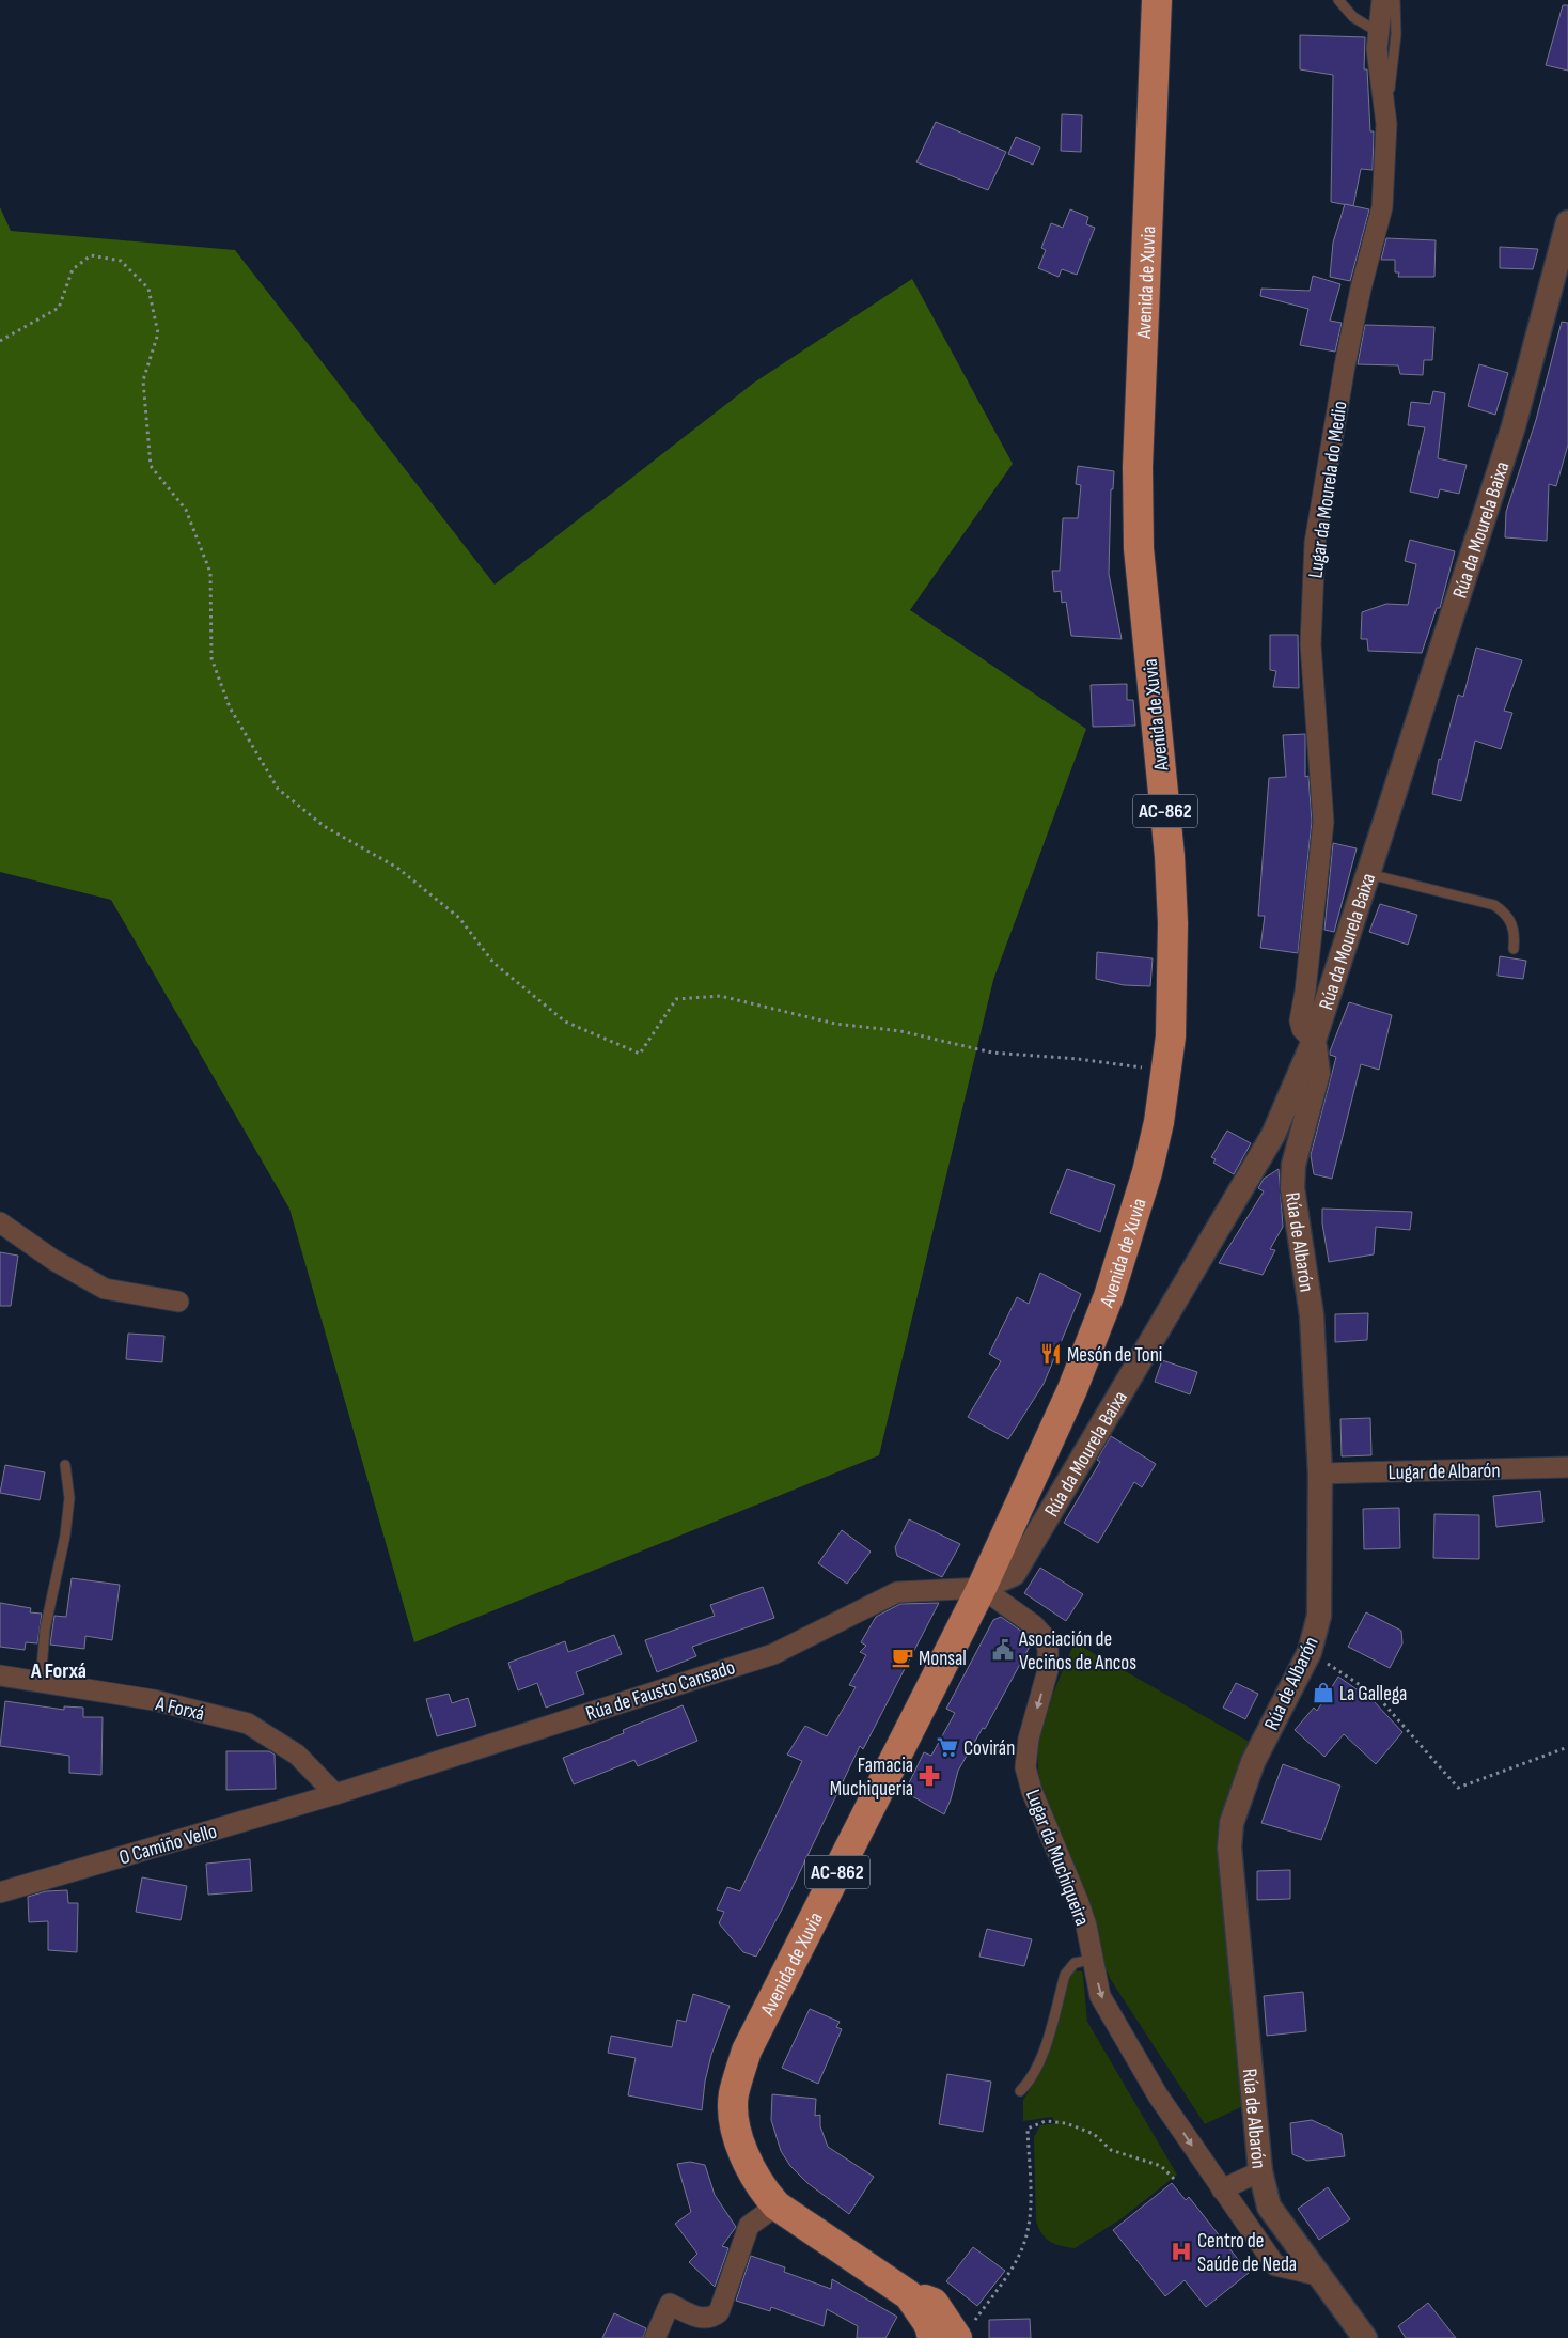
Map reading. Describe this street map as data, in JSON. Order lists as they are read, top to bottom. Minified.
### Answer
{"streets":{"main road":["Avenida de Xuvia","AC-862"],"street":["Lugar da Mourela do Medio","Rúa da Mourela Baixa","Rúa de Albarón","Lugar de Albarón","Rúa de Fausto Cansado","A Forxá","O Camiño Vello","Lugar da Muchiqueira"]},"crossings":[["Avenida de Xuvia","Rúa da Mourela Baixa"],["Avenida de Xuvia","Rúa de Fausto Cansado"],["Avenida de Xuvia","Lugar da Muchiqueira"],["Lugar da Mourela do Medio","Rúa da Mourela Baixa"],["Lugar da Mourela do Medio","Rúa de Albarón"],["Rúa da Mourela Baixa","Rúa de Albarón"],["Rúa da Mourela Baixa","Rúa de Fausto Cansado"],["Rúa da Mourela Baixa","Lugar da Muchiqueira"],["Rúa de Albarón","Lugar de Albarón"],["Rúa de Albarón","Lugar da Muchiqueira"],["Rúa de Fausto Cansado","A Forxá"],["Rúa de Fausto Cansado","O Camiño Vello"],["Rúa de Fausto Cansado","Lugar da Muchiqueira"],["A Forxá","O Camiño Vello"]],"one_way":["Lugar da Muchiqueira"],"districts":["A Forxá"],"places":{"restaurant":["Mesón de Toni"],"public building":["Asociación de Veciños de Ancos"],"cafe":["Monsal"],"shop":["La Gallega"],"supermarket":["Covirán"],"pharmacy":["Famacia Muchiqueria"],"hospital":["Centro de Saúde de Neda"]}}
